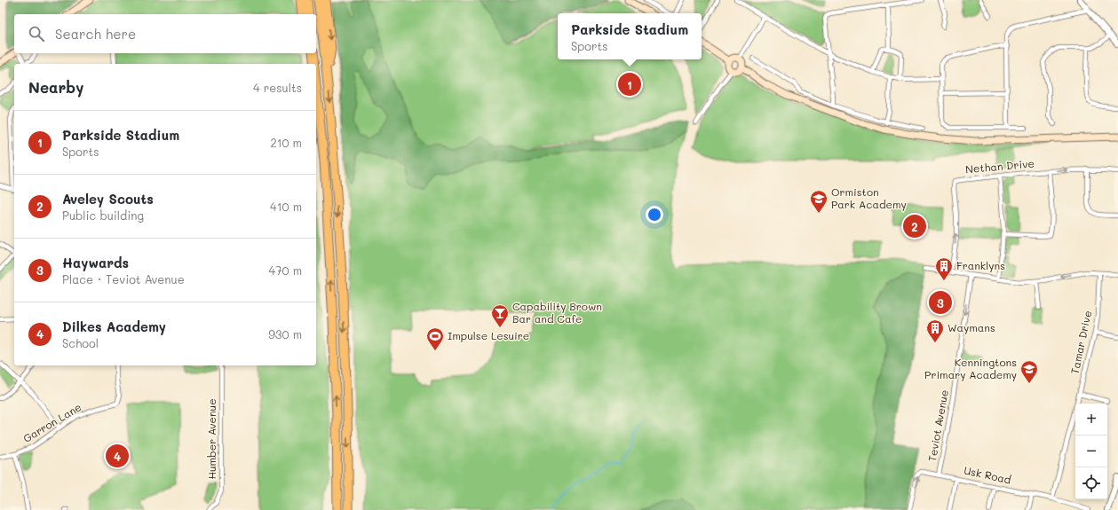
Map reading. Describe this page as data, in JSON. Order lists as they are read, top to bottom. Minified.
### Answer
{"streets":{"street":["Nethan Drive","Tamar Drive","Garron Lane","Teviot Avenue","Humber Avenue","Usk Road"]},"crossings":[["Tamar Drive","Usk Road"],["Teviot Avenue","Usk Road"]],"one_way":["Teviot Avenue"],"places":{"school or university":["Ormiston Park Academy","Kenningtons Primary Academy"],"building":["Franklyns","Waymans"],"bar":["Capability Brown Bar and Cafe"],"sports":["Impulse Lesuire"]},"page":{"popup":["Parkside Stadium","Sports"],"search":"Search here","heading":["Nearby","4 results"],"pins":["1","2","3","4"],"list":[{"mark":"1","name":"Parkside Stadium","note":"Sports","value":"210 m"},{"mark":"2","name":"Aveley Scouts","note":"Public building","value":"410 m"},{"mark":"3","name":"Haywards","note":"Place · Teviot Avenue","value":"470 m"},{"mark":"4","name":"Dilkes Academy","note":"School","value":"930 m"}],"map_buttons":["+","−"]}}
